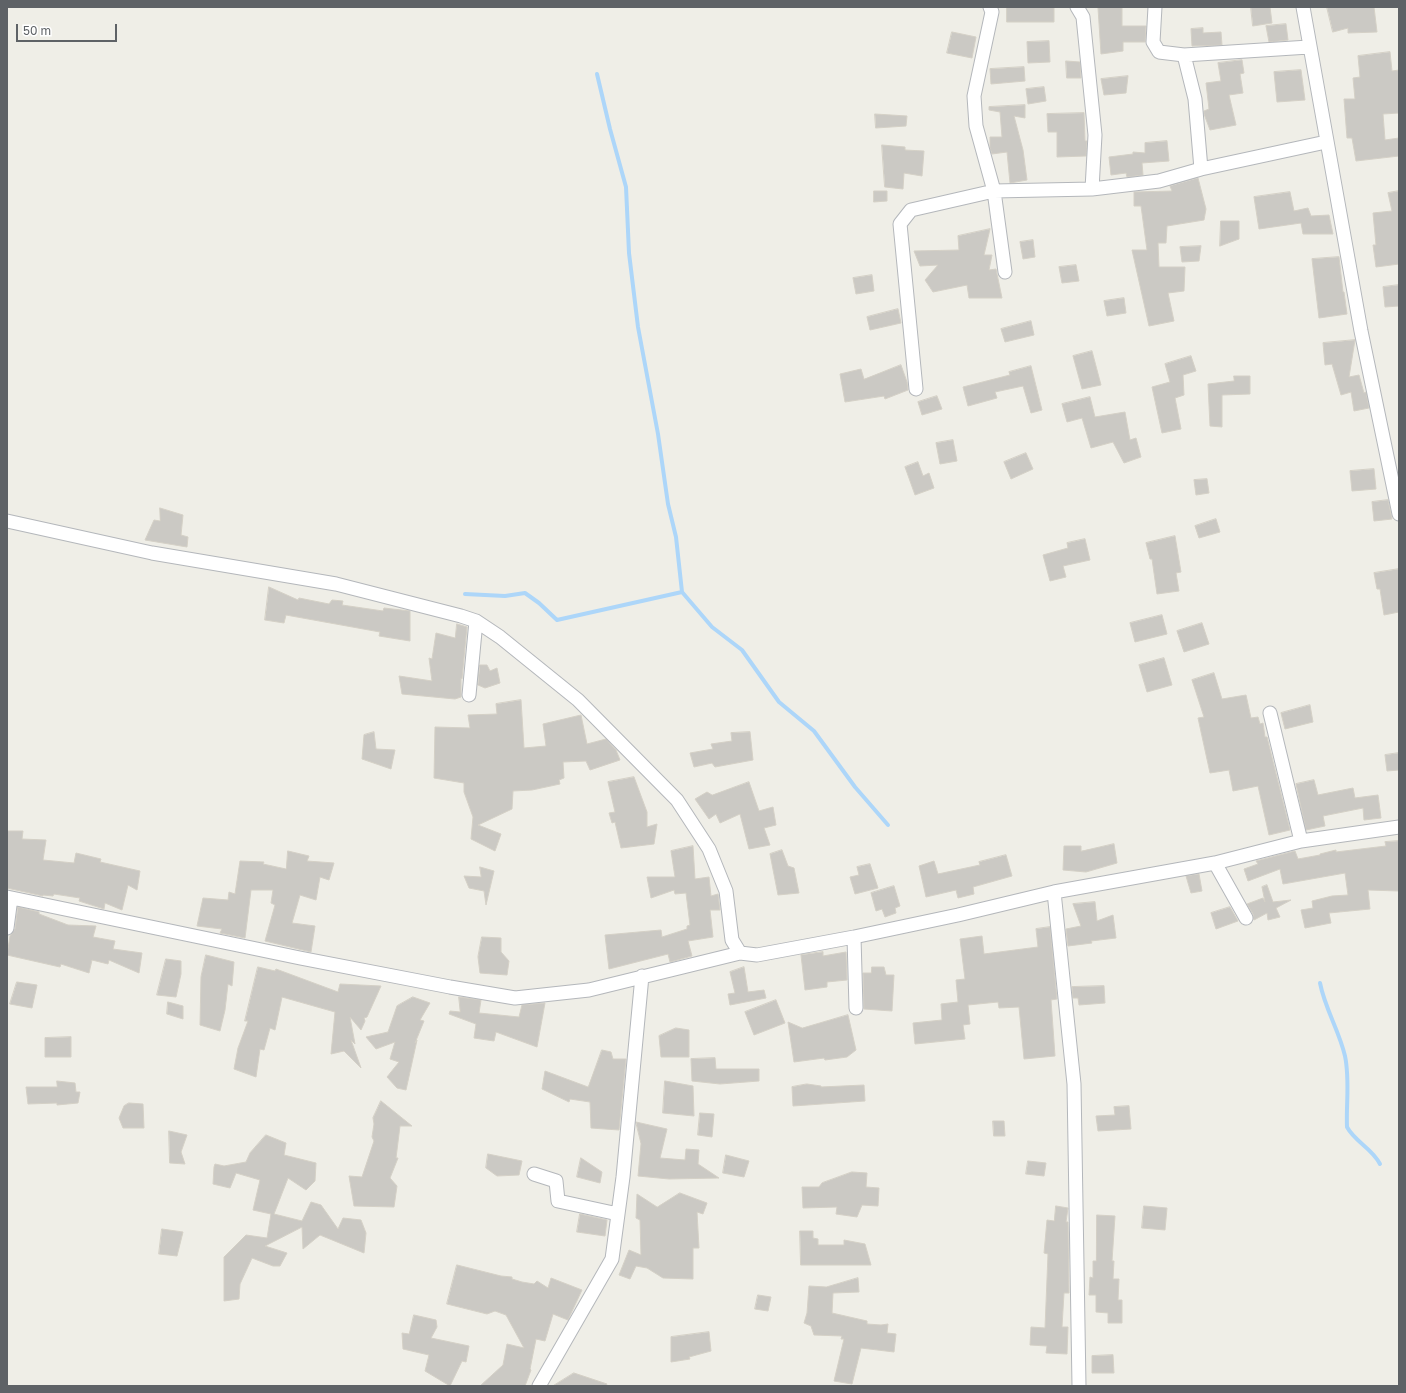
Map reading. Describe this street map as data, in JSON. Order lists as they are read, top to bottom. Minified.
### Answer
{"scale_bar":"50 m"}
